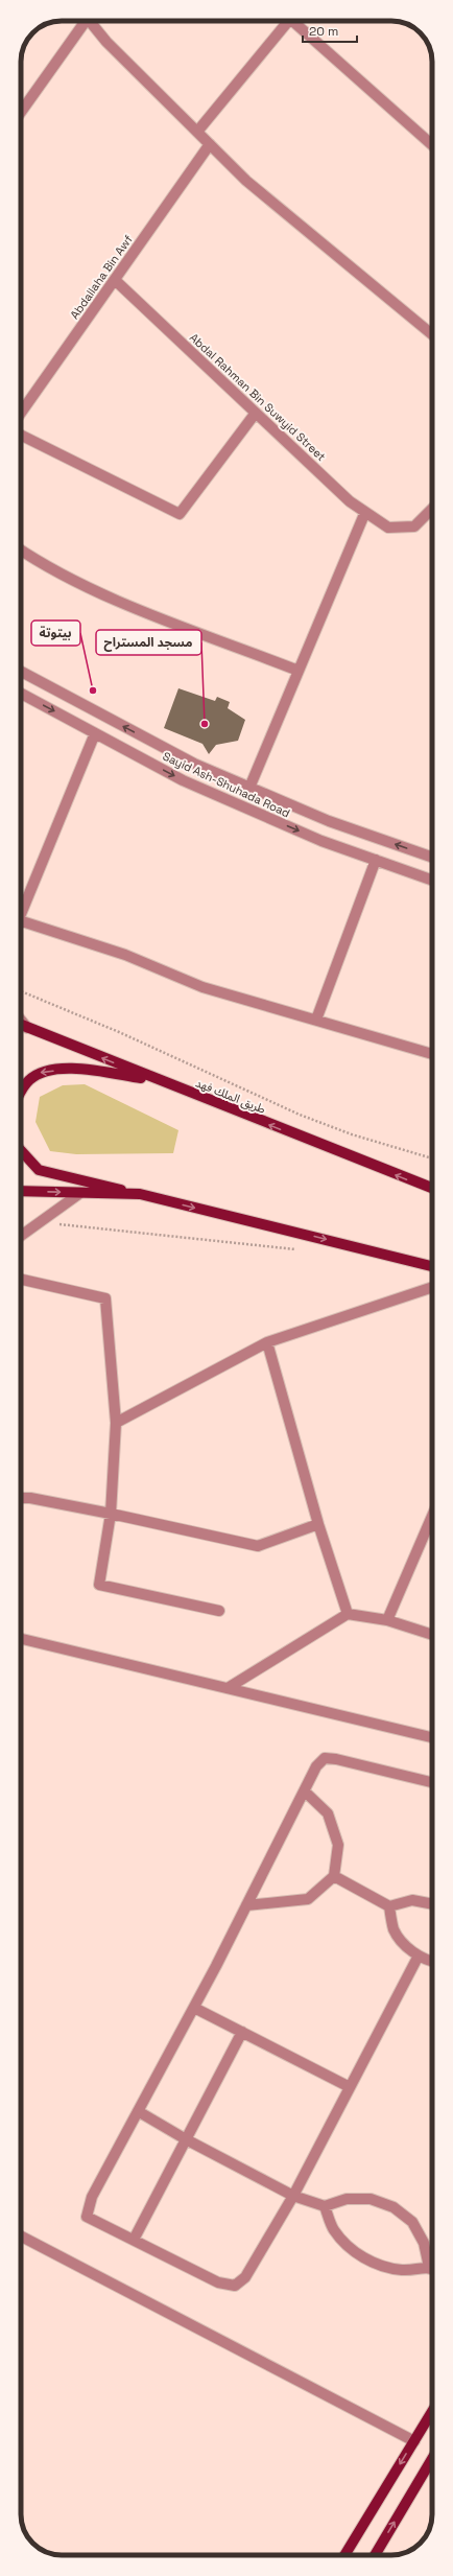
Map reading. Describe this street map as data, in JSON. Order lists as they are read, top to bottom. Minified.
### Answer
{"streets":{"main road":["طريق الملك فهد"],"street":["Abdallaha Bin Awf","Abdal Rahman Bin Suwyid Street","Sayid Ash-Shuhada Road"]},"crossings":[["Abdallaha Bin Awf","Abdal Rahman Bin Suwyid Street"]],"places":["بيتوتة","مسجد المستراح"],"scale_bar":"20 m"}
